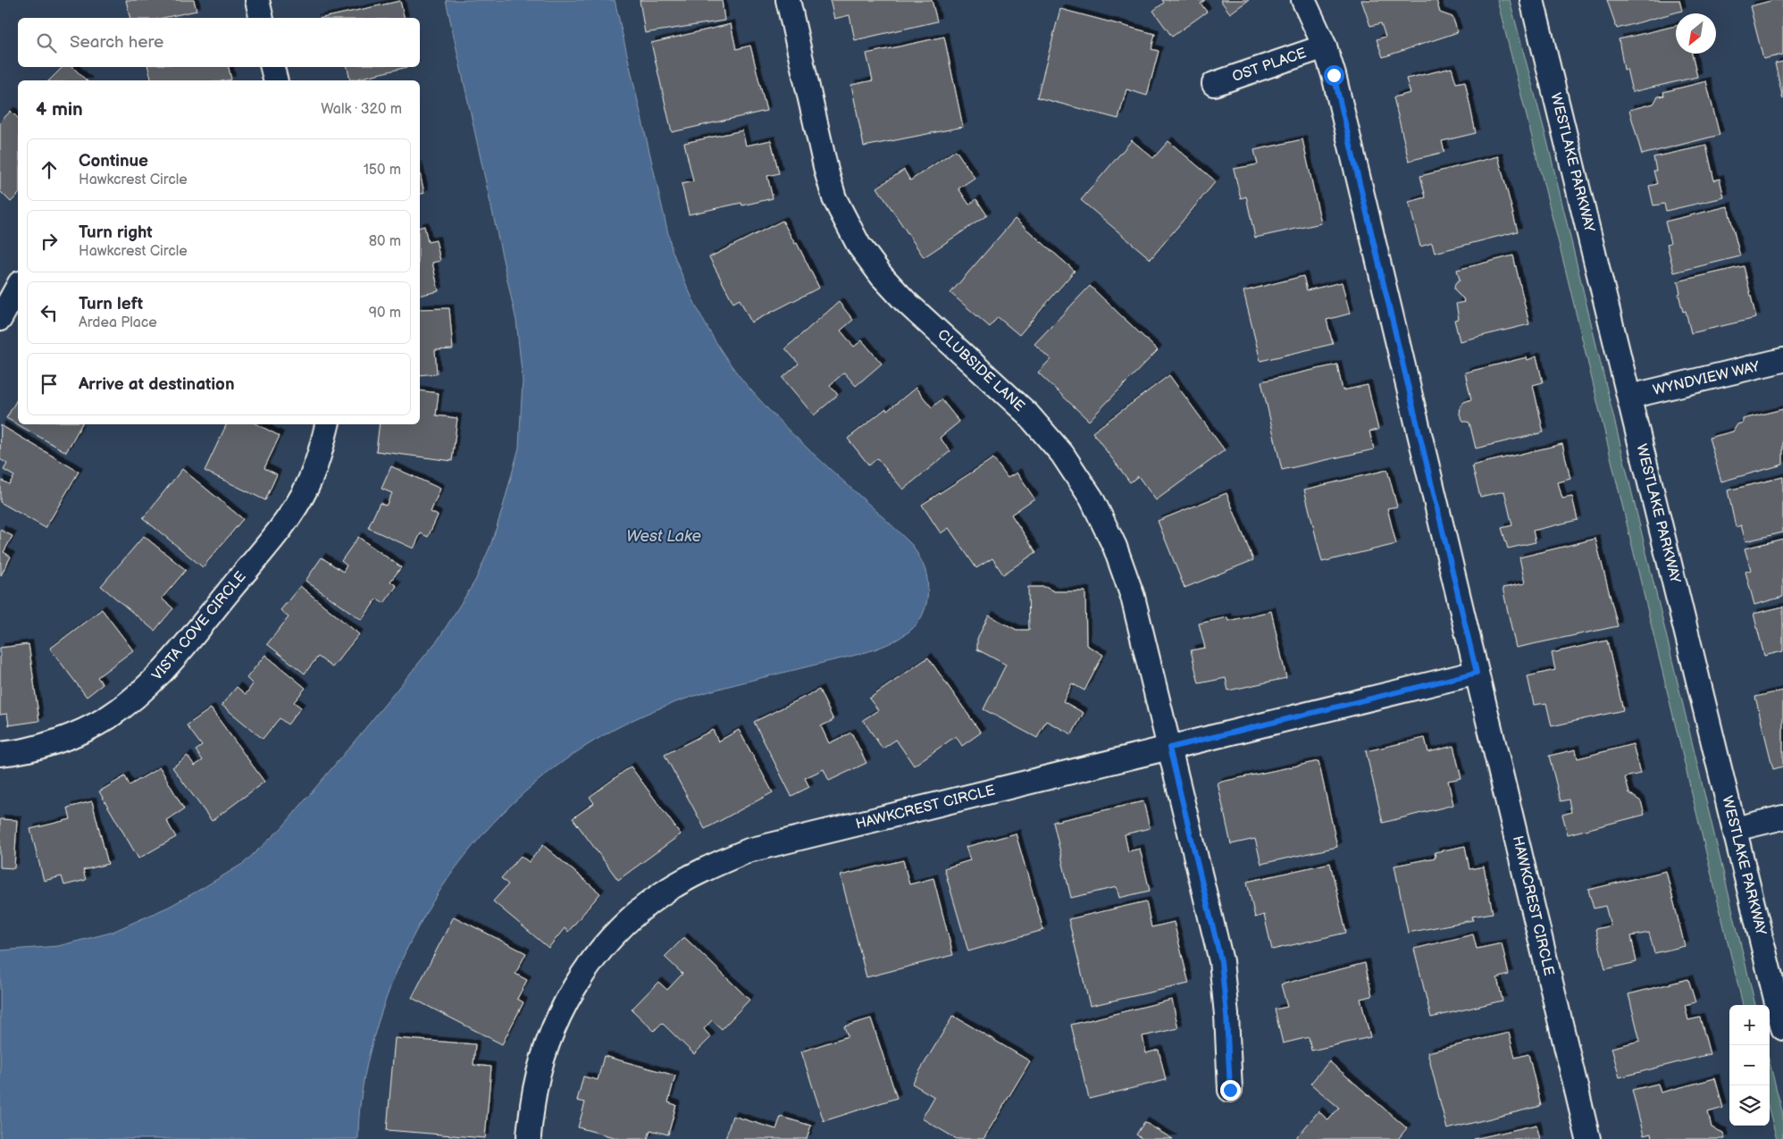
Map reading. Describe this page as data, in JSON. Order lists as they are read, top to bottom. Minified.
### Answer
{"streets":{"street":["OST PLACE","WESTLAKE PARKWAY","CLUBSIDE LANE","WYNDVIEW WAY","VISTA COVE CIRCLE","HAWKCREST CIRCLE"]},"crossings":[["OST PLACE","HAWKCREST CIRCLE"],["WESTLAKE PARKWAY","WYNDVIEW WAY"],["CLUBSIDE LANE","HAWKCREST CIRCLE"]],"water":["West Lake"],"north":"bottom left","page":{"search":"Search here","heading":["4 min","Walk · 320 m"],"list":[["Continue","Hawkcrest Circle","150 m"],["Turn right","Hawkcrest Circle","80 m"],["Turn left","Ardea Place","90 m"],"Arrive at destination"],"map_buttons":["+","−"]}}
